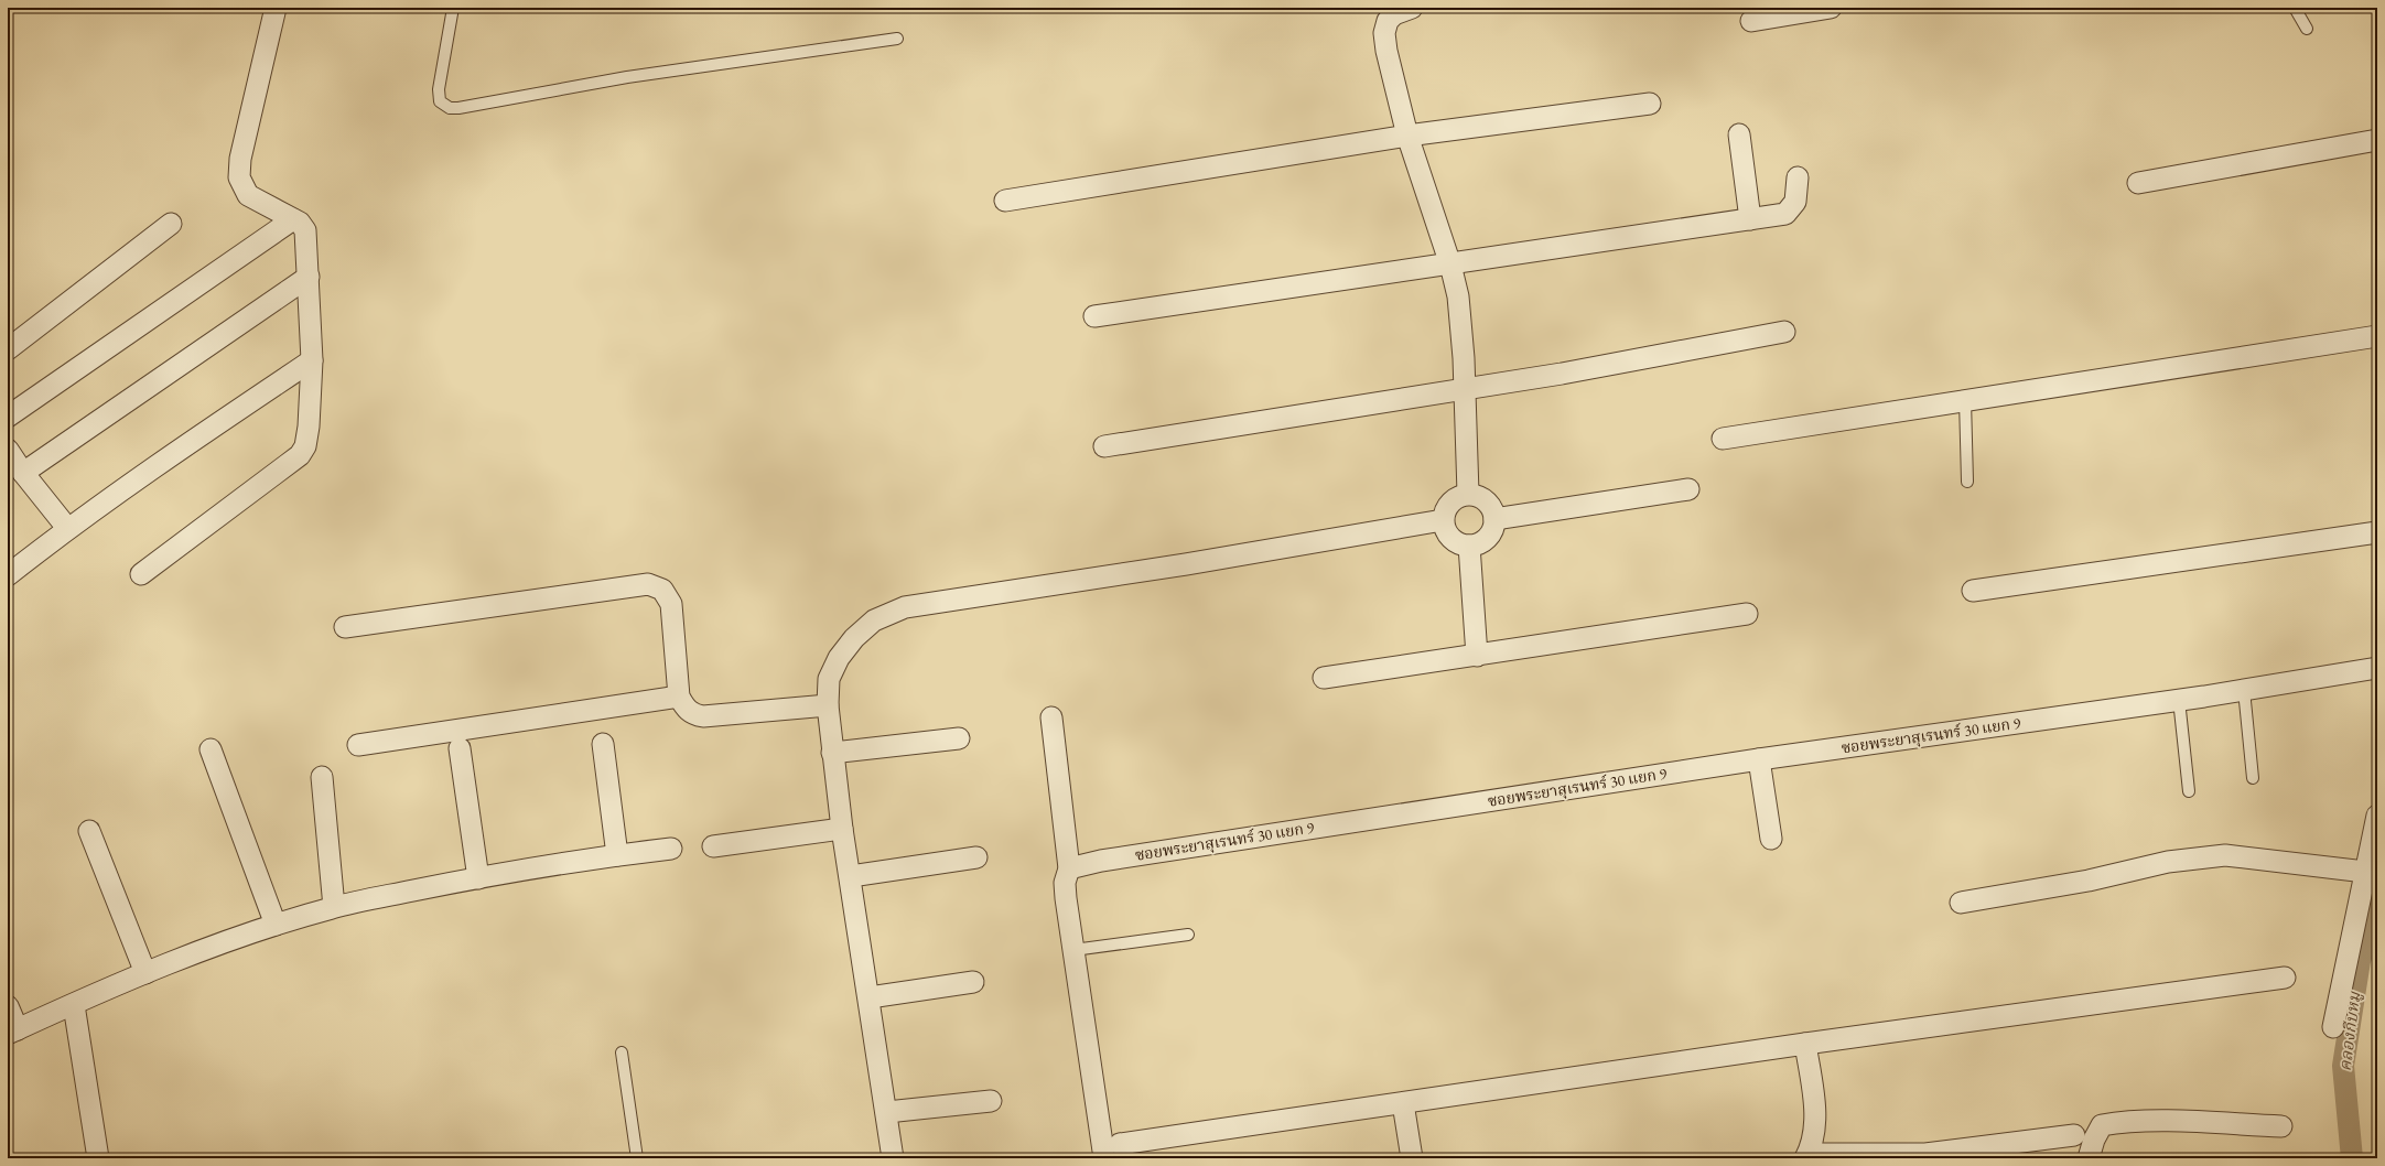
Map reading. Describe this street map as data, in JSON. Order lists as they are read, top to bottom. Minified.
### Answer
{"streets":{"street":["ซอยพระยาสุเรนทร์ 30 แยก 9"]},"water":["คลองกีบหมู"]}
